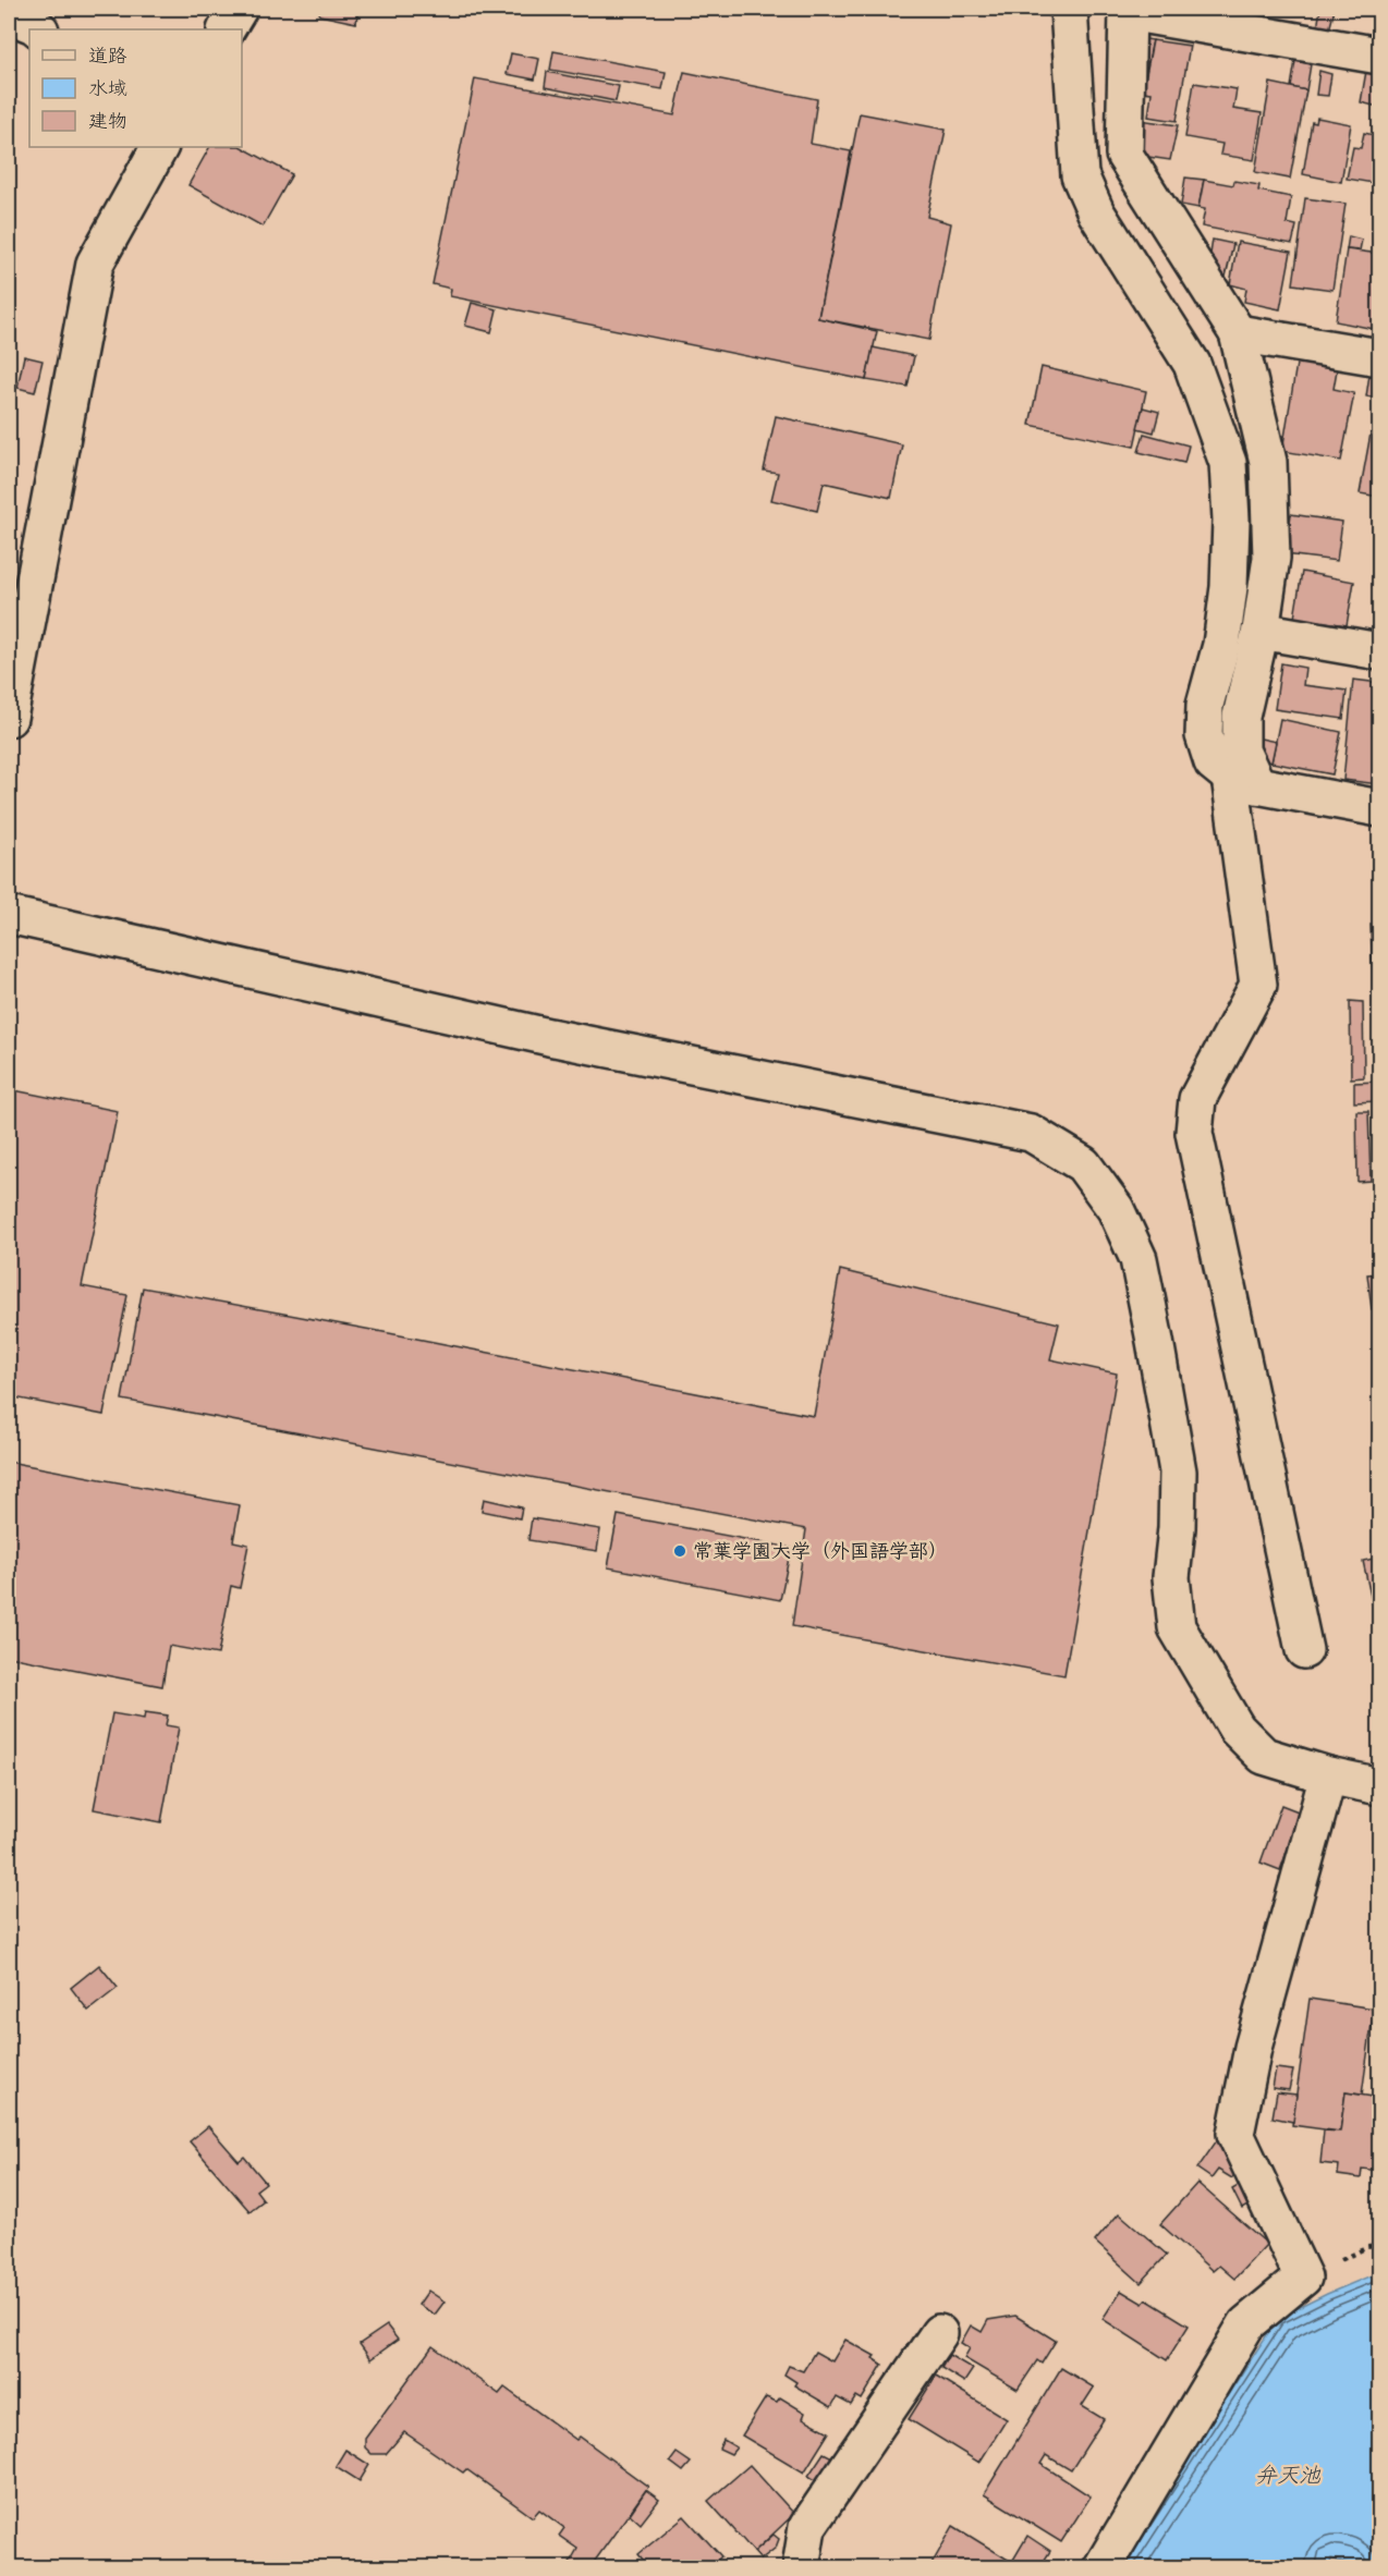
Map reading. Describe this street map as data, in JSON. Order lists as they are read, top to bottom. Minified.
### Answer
{"water":["弁天池"],"places":["常葉学園大学（外国語学部）"],"legend":["道路","水域","建物"]}
